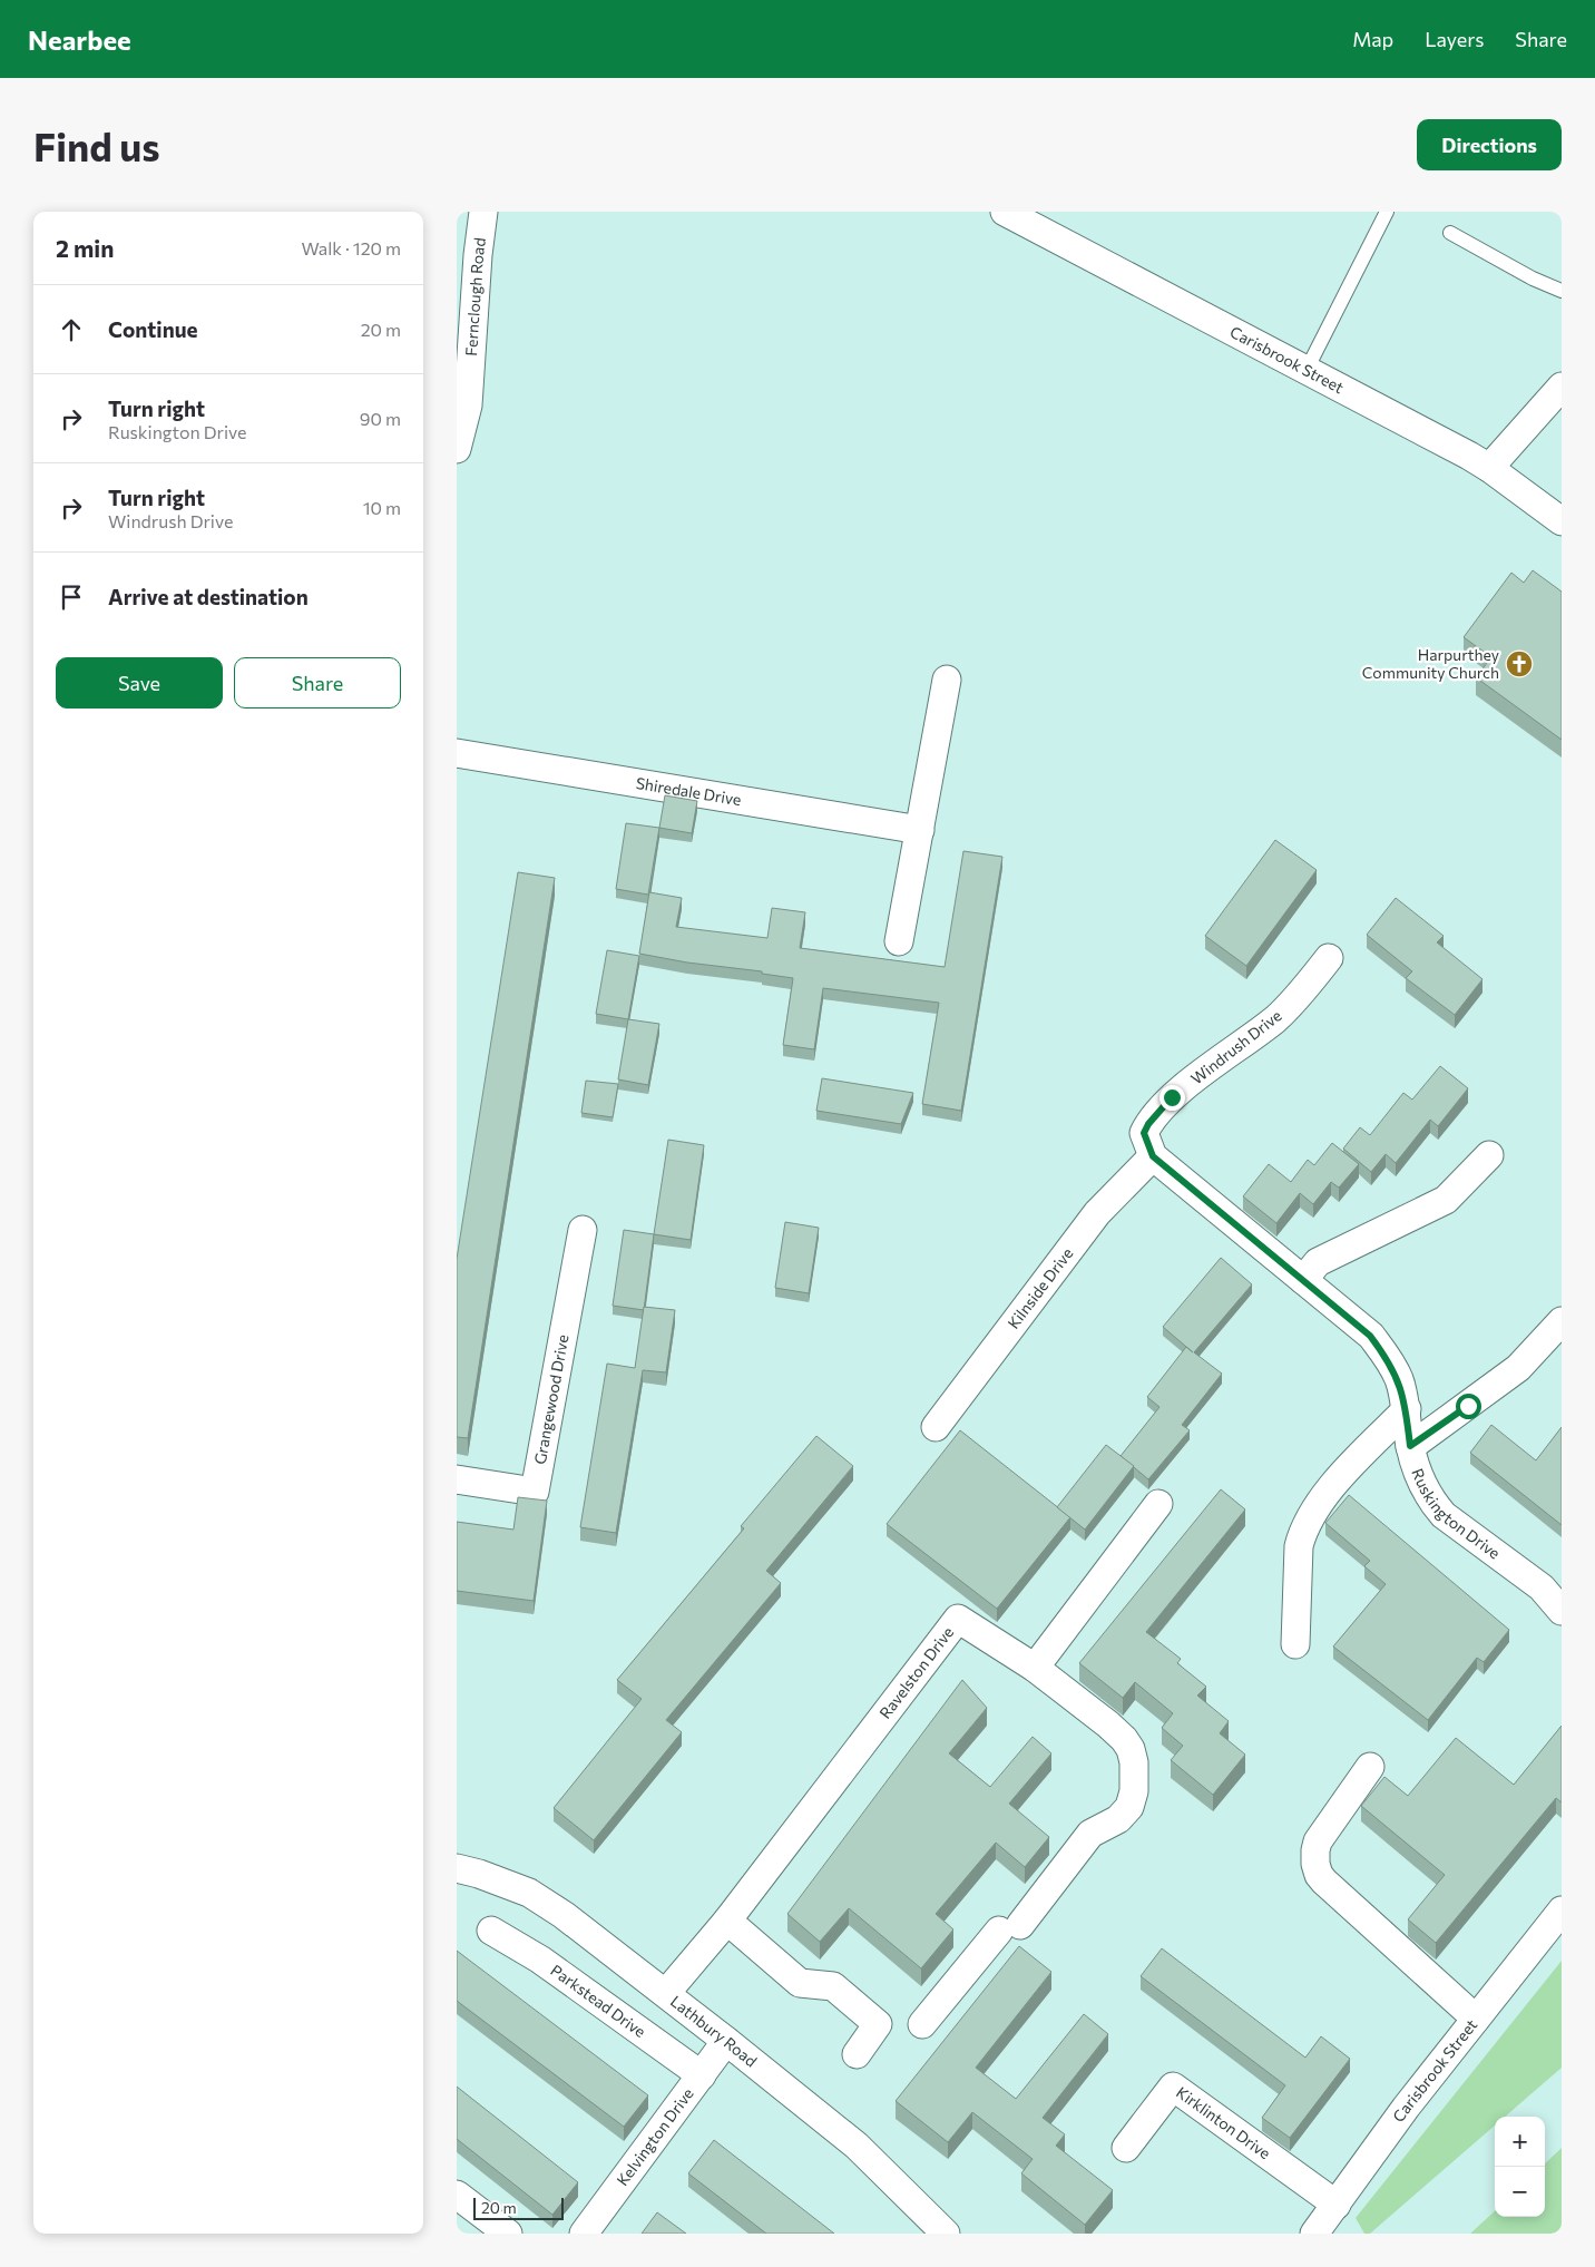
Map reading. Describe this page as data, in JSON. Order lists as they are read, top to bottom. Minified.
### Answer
{"streets":{"street":["Fernclough Road","Carisbrook Street","Shiredale Drive","Windrush Drive","Kilnside Drive","Grangewood Drive","Ruskington Drive","Ravelston Drive","Parkstead Drive","Lathbury Road","Kirklinton Drive","Kelvington Drive"]},"crossings":[["Carisbrook Street","Kirklinton Drive"],["Windrush Drive","Kilnside Drive"],["Windrush Drive","Ruskington Drive"],["Kilnside Drive","Ruskington Drive"],["Ravelston Drive","Lathbury Road"],["Parkstead Drive","Kelvington Drive"],["Lathbury Road","Kelvington Drive"]],"places":{"church":["Harpurthey Community Church"]},"scale_bar":"20 m","page":{"header":"Nearbee","nav":["Map","Layers","Share"],"buttons":["Directions",["Save","Share"]],"title":"Find us","heading":["2 min","Walk · 120 m"],"list":[["Continue","20 m"],["Turn right","Ruskington Drive","90 m"],["Turn right","Windrush Drive","10 m"],"Arrive at destination"],"map_buttons":["+","−"],"scale":"20 m"}}
